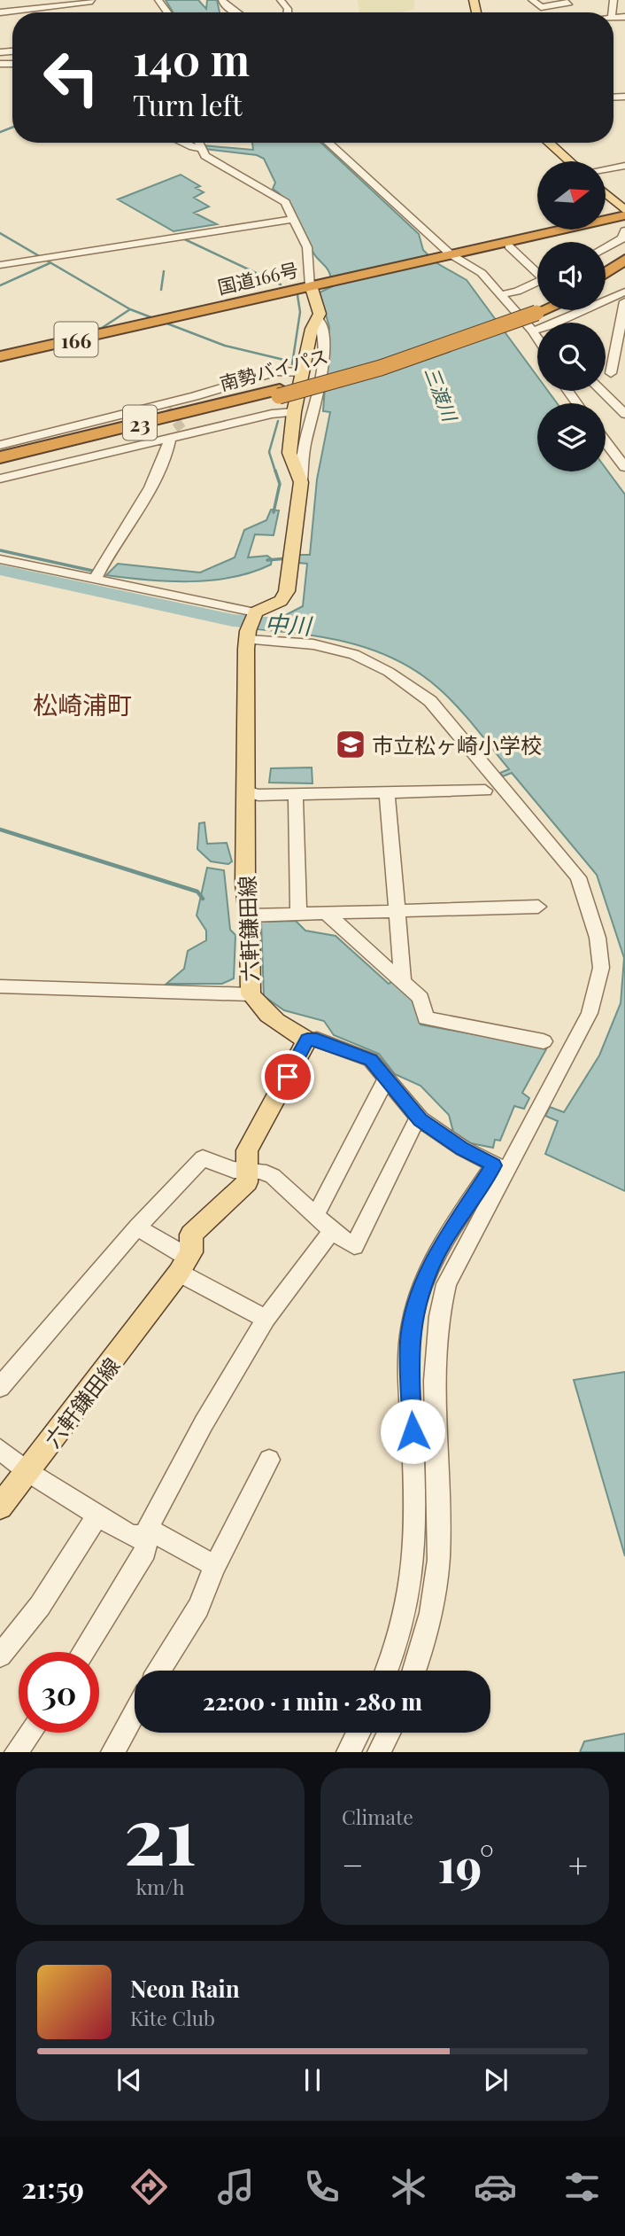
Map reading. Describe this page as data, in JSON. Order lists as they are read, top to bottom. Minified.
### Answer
{"streets":{"highway":["国道166号","166","南勢バイパス","23"],"main road":["六軒鎌田線"]},"crossings":[["南勢バイパス","23"]],"districts":["松崎浦町"],"water":["三渡川","中川"],"places":{"school or university":["市立松ヶ崎小学校"]},"north":"right","page":{"turn":["140 m","Turn left"],"limit":"30","trip":"22:00 · 1 min · 280 m","tile":[["21","km/h"],"Climate"],"heat":["−","19°","+"],"song":["Neon Rain","Kite Club"],"tabs":"21:59"}}
